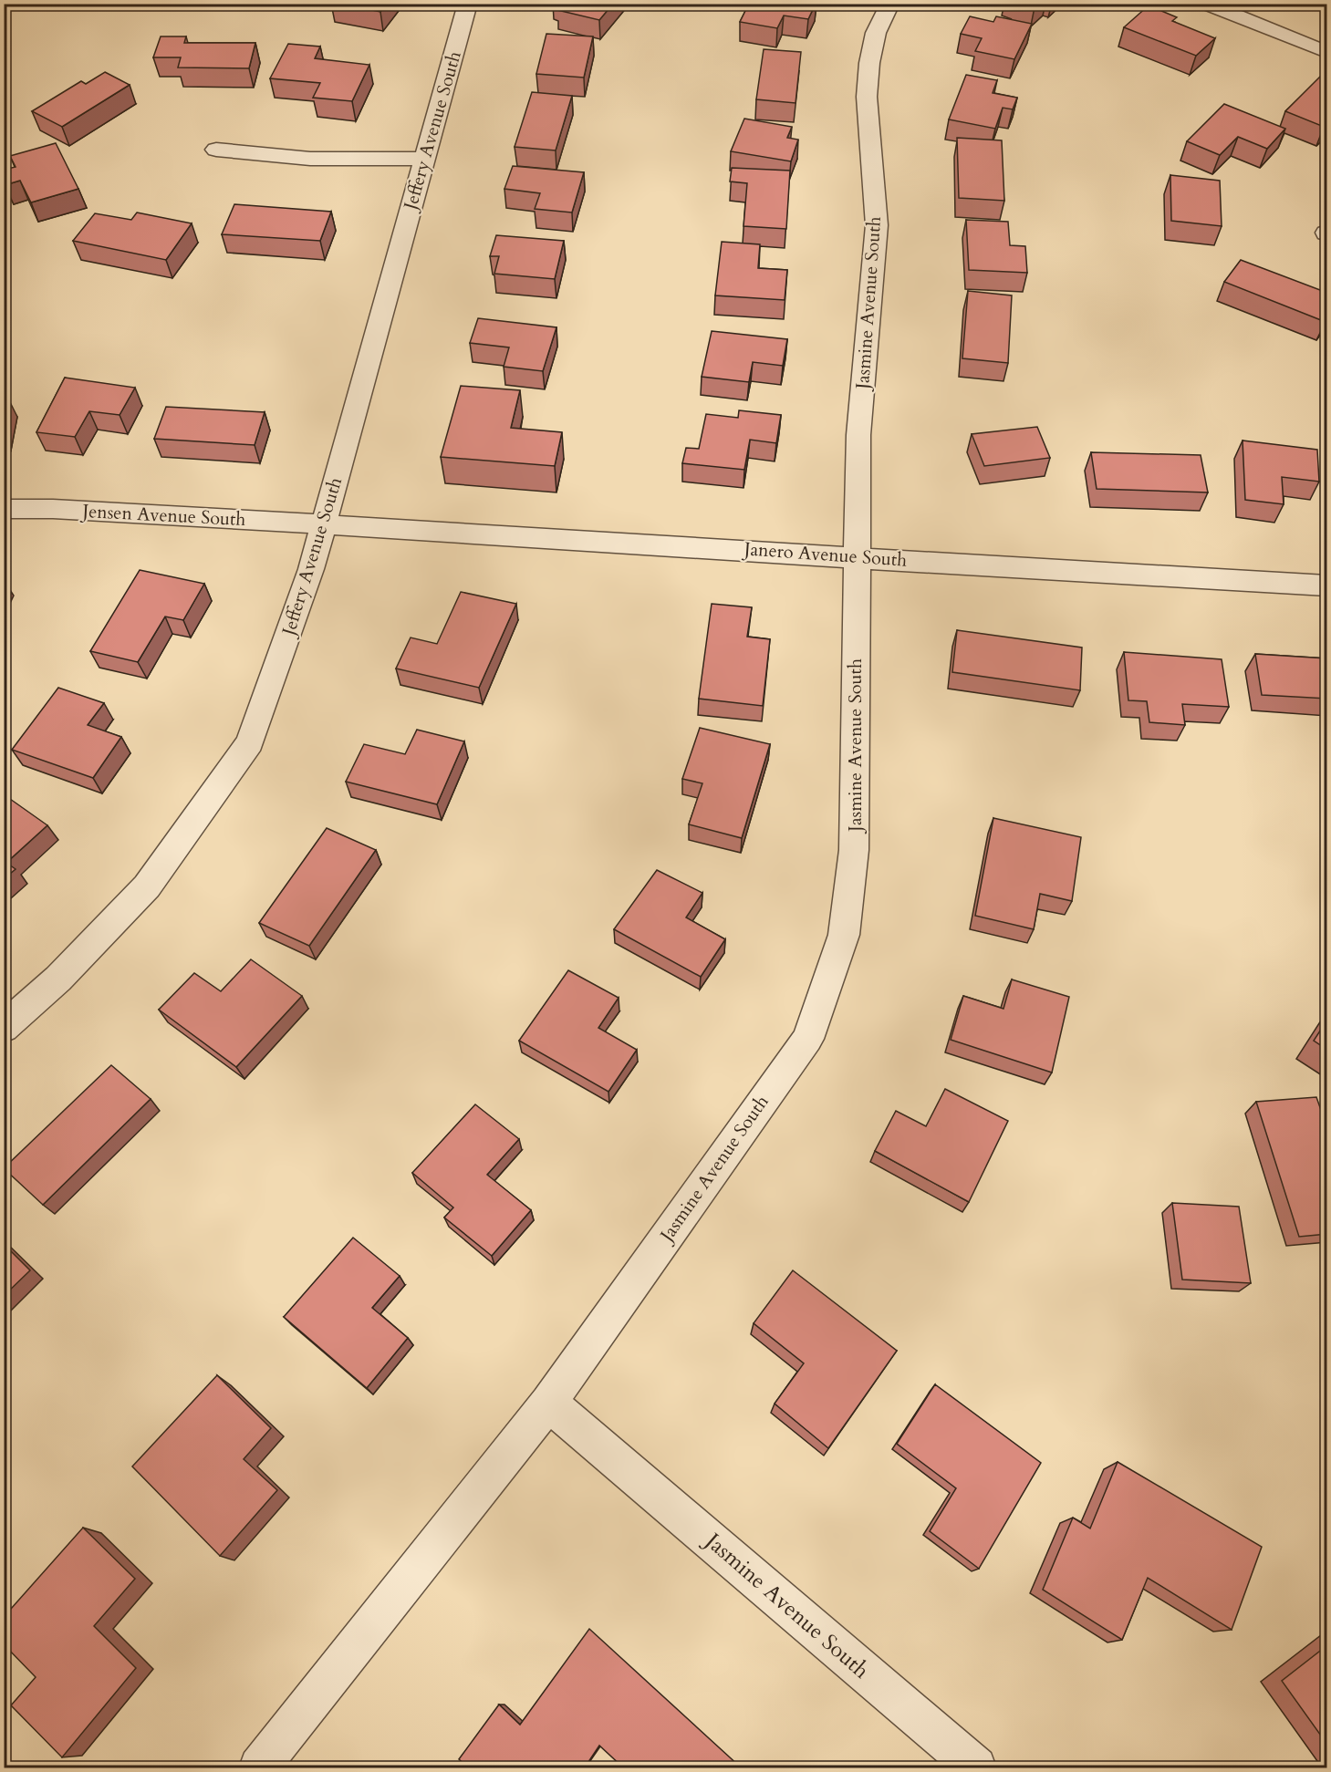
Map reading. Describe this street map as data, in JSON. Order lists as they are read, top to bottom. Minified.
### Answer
{"streets":{"street":["Jeffery Avenue South","Jasmine Avenue South","Jensen Avenue South","Janero Avenue South"]},"crossings":[["Jeffery Avenue South","Jensen Avenue South"],["Jeffery Avenue South","Janero Avenue South"],["Jasmine Avenue South","Janero Avenue South"],["Jensen Avenue South","Janero Avenue South"]]}
